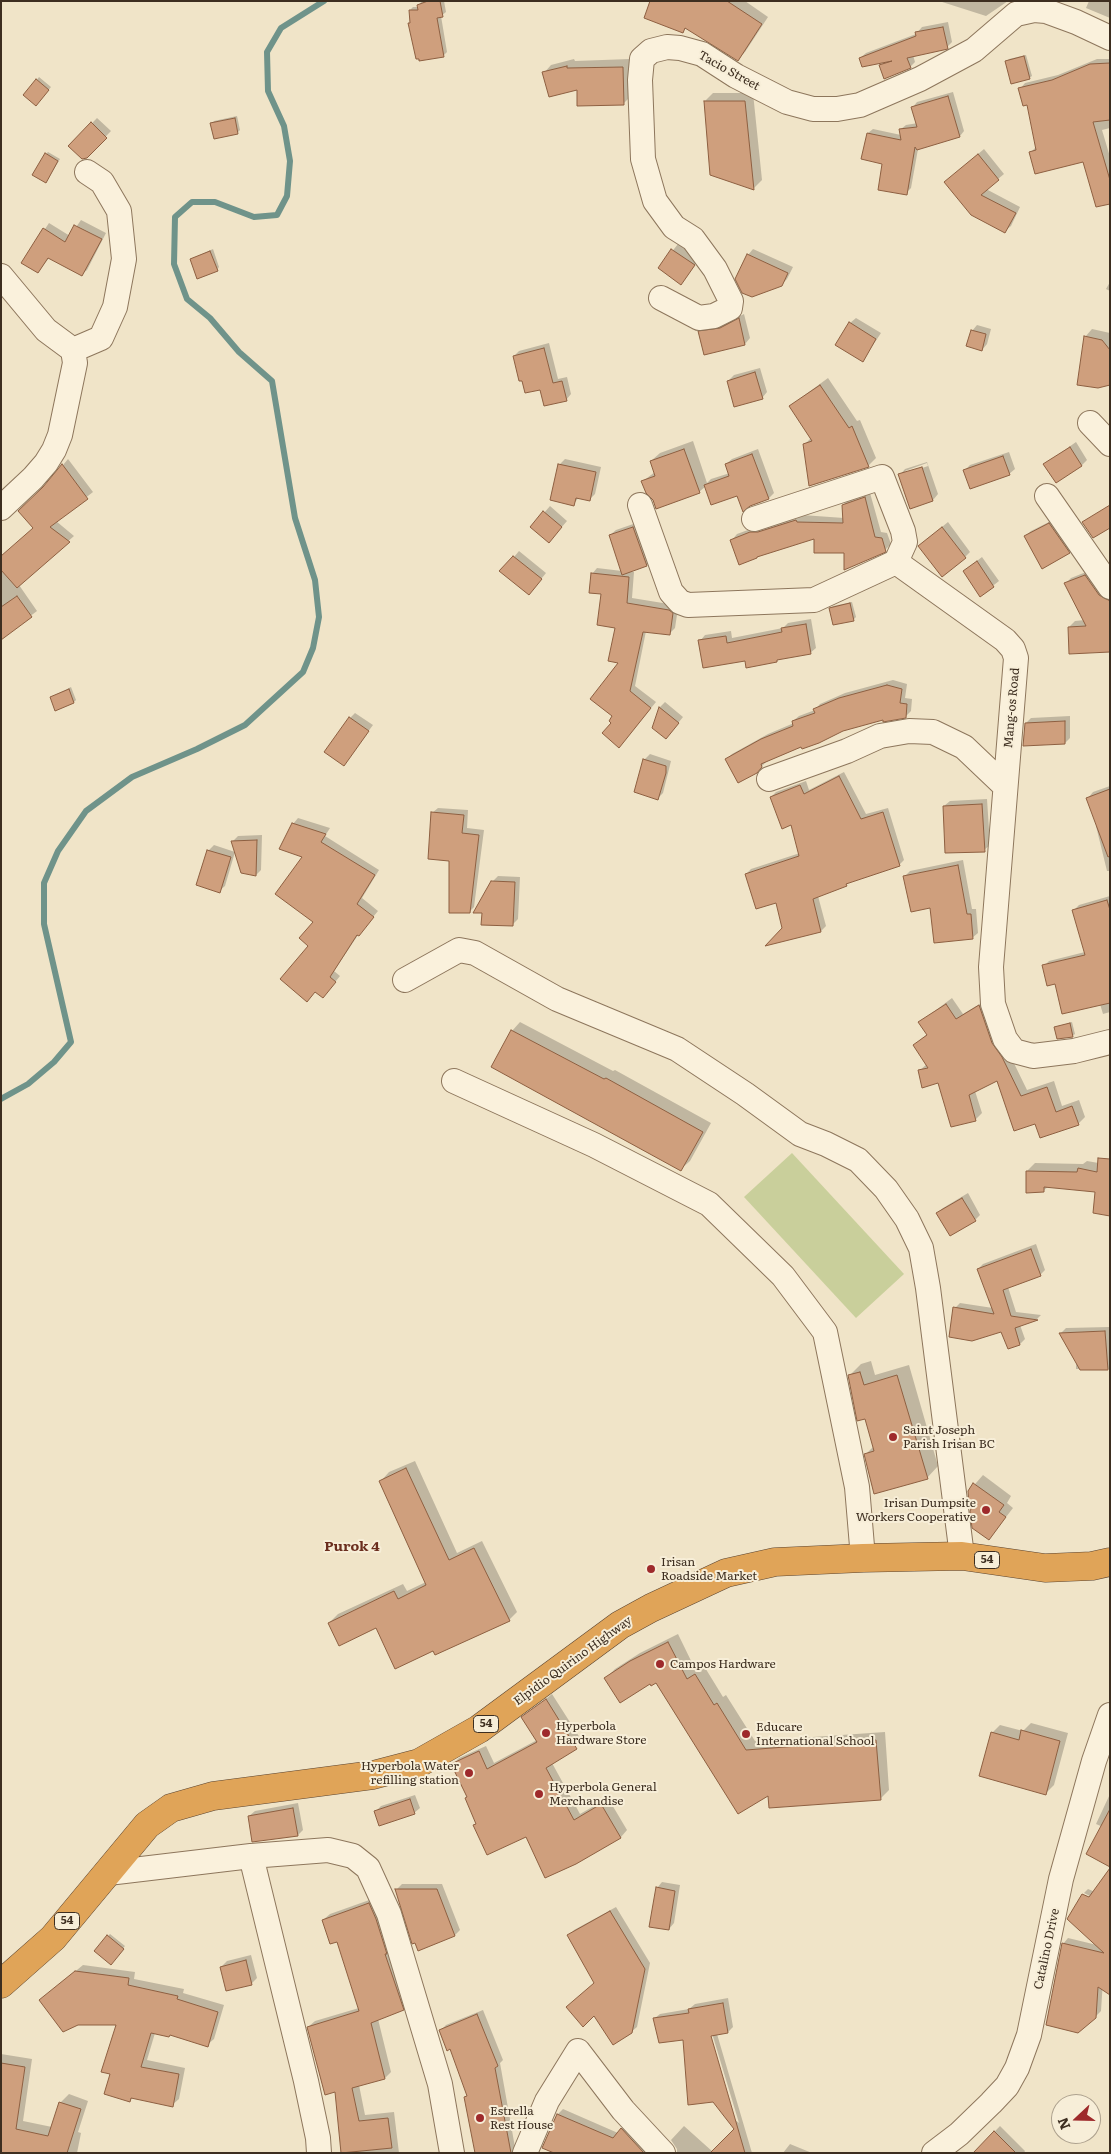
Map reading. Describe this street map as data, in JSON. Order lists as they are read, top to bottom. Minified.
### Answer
{"streets":{"highway":["54","Elpidio Quirino Highway"],"street":["Tacio Street","Mang-os Road","Catalino Drive"]},"districts":["Purok 4"],"places":["Saint Joseph Parish Irisan BC","Irisan Dumpsite Workers Cooperative","Irisan Roadside Market","Campos Hardware","Hyperbola Hardware Store","Educare International School","Hyperbola Water refilling station","Hyperbola General Merchandise","Estrella Rest House"],"north":"left"}
